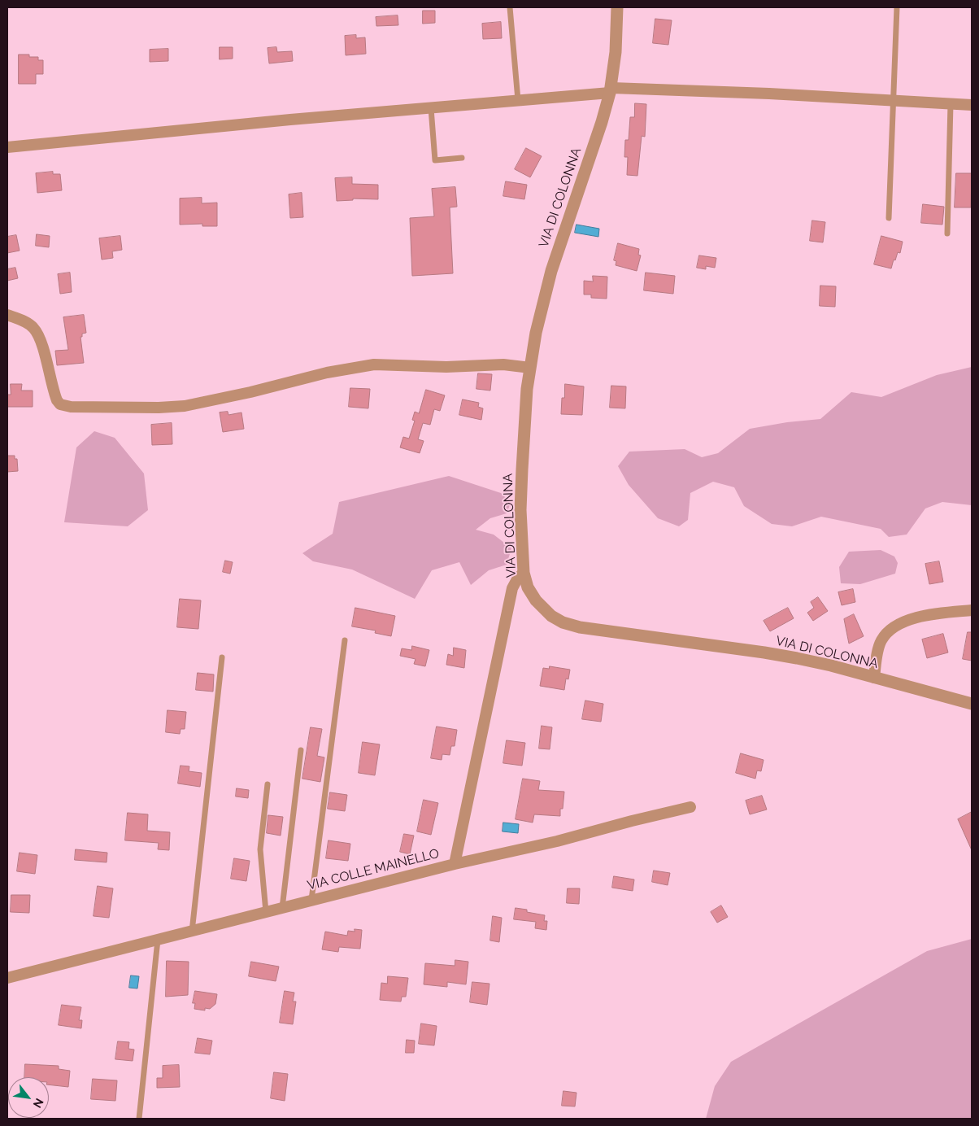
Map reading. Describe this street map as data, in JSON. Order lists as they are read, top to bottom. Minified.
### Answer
{"streets":{"street":["VIA DI COLONNA","VIA COLLE MAINELLO"]},"crossings":[["VIA DI COLONNA","VIA COLLE MAINELLO"]],"north":"bottom right"}
